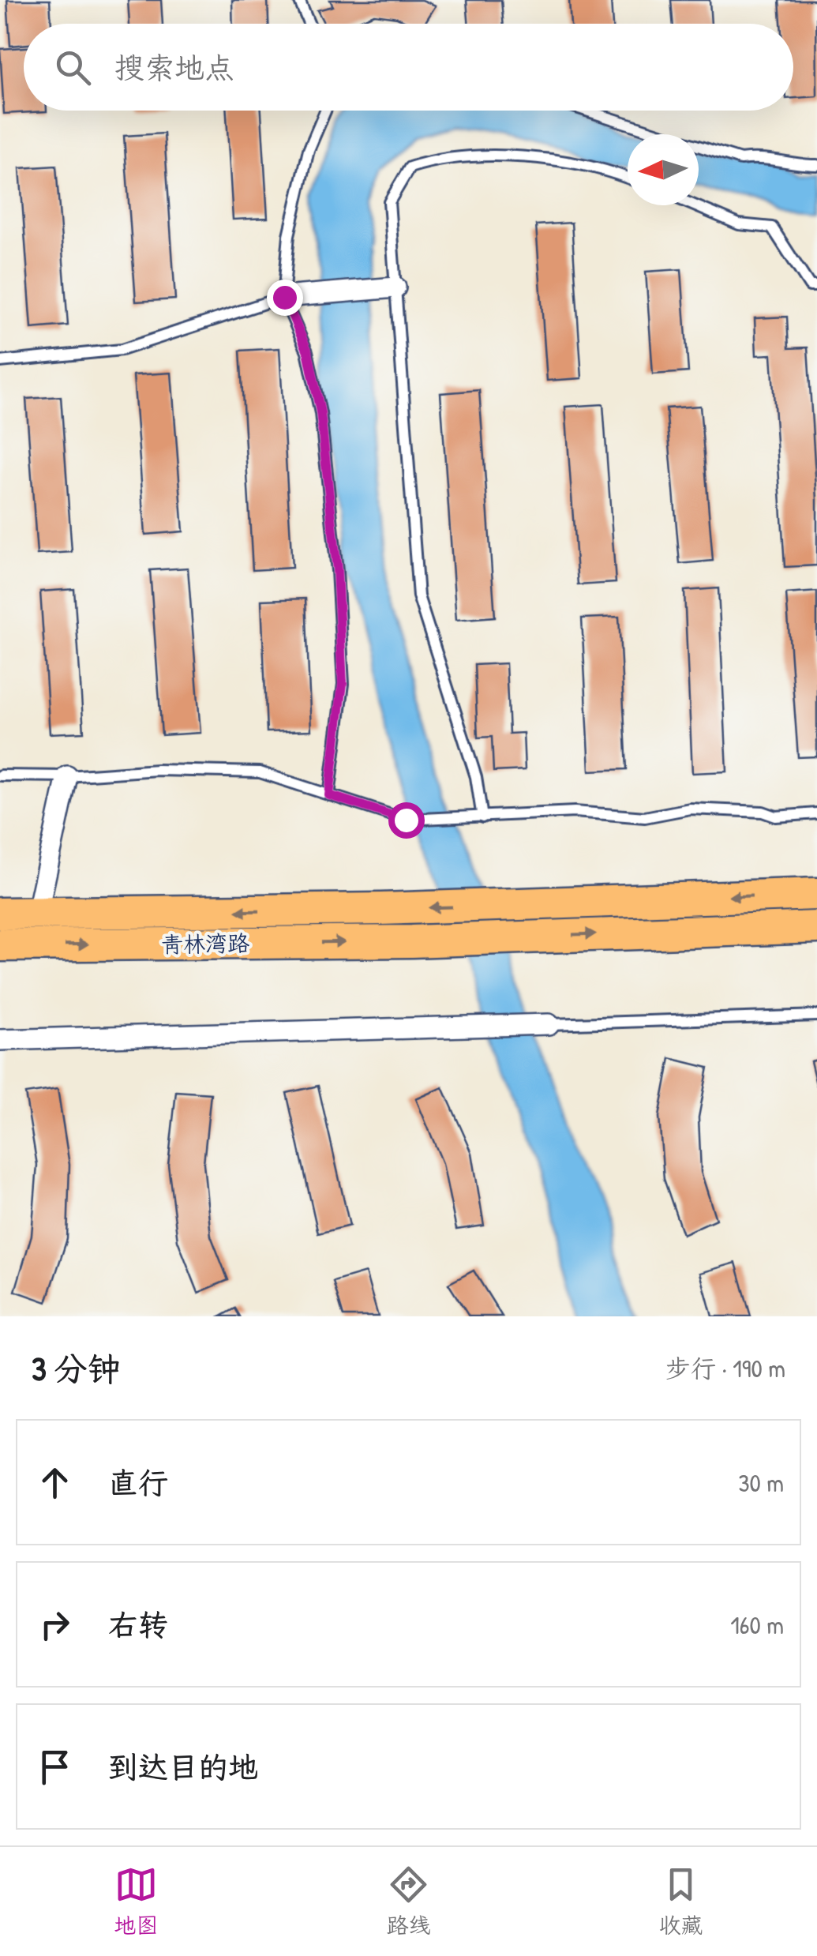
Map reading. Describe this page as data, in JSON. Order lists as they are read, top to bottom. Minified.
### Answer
{"streets":{"main road":["青林湾路"]},"north":"left","page":{"search":"搜索地点","heading":["3 分钟","步行 · 190 m"],"list":[["直行","30 m"],["右转","160 m"],"到达目的地"],"nav":["地图","路线","收藏"]}}
